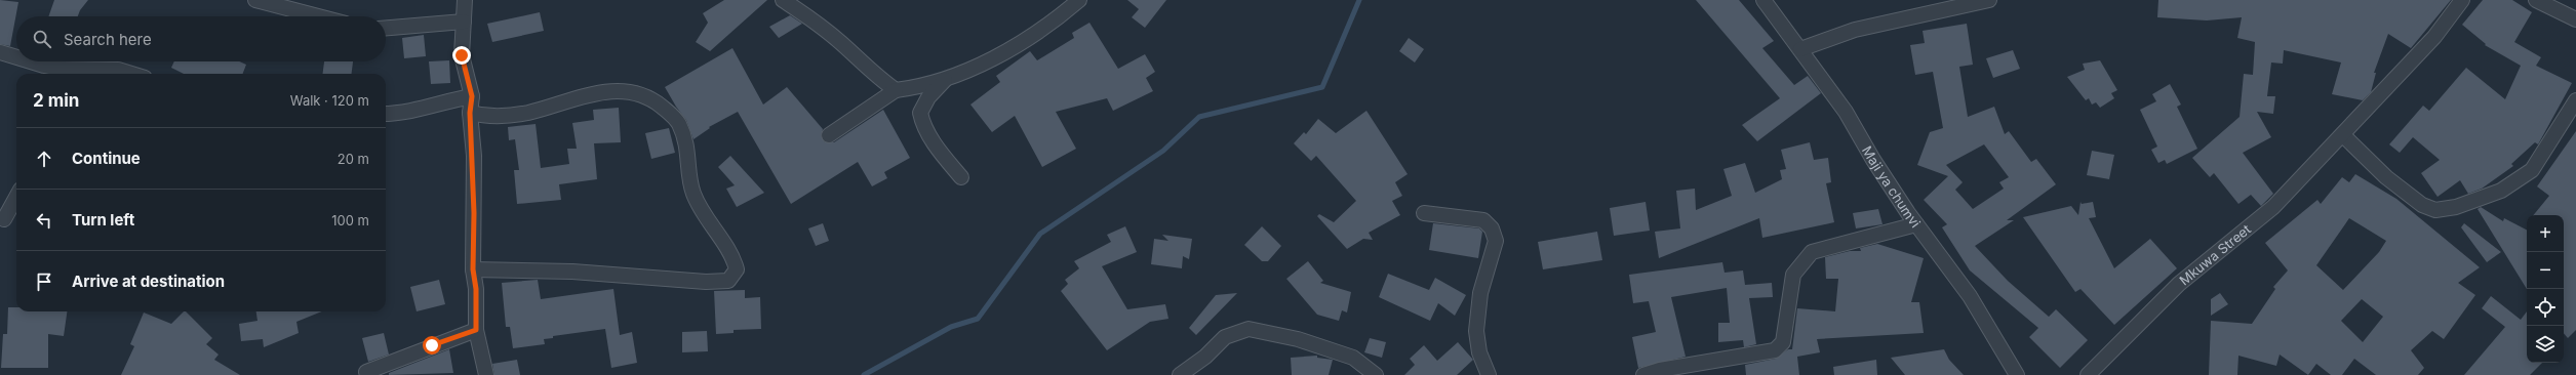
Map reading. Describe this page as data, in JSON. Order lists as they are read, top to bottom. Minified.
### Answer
{"streets":{"street":["Maji ya chumvi","Mkuwa Street"]},"page":{"search":"Search here","heading":["2 min","Walk · 120 m"],"list":[["Continue","20 m"],["Turn left","100 m"],"Arrive at destination"],"map_buttons":["+","−"]}}
